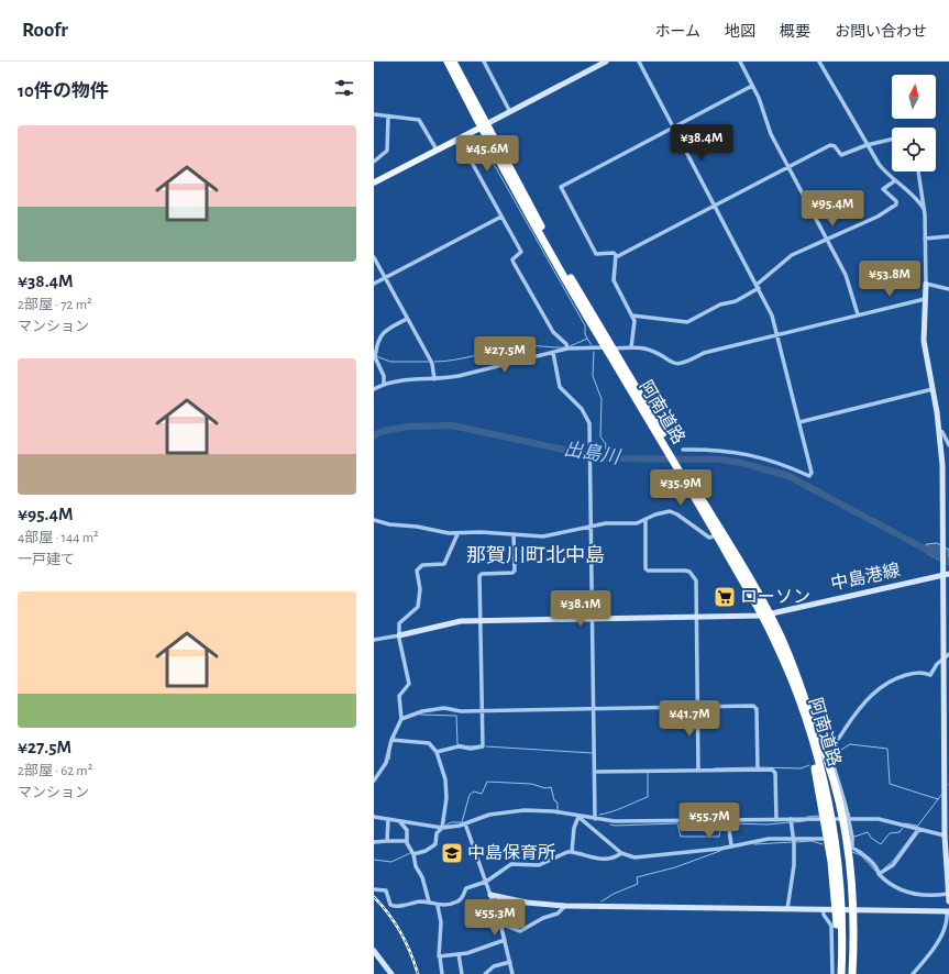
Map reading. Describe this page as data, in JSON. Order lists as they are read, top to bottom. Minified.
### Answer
{"streets":{"highway":["阿南道路"],"street":["中島港線"]},"crossings":[["阿南道路","中島港線"]],"districts":["那賀川町北中島"],"water":["出島川"],"places":{"supermarket":["ローソン"],"school or university":["中島保育所"]},"north":"top","page":{"header":"Roofr","nav":["ホーム","地図","概要","お問い合わせ"],"heading":"10件の物件","list":[{"name":"¥38.4M","note":"2部屋 · 72 m² · マンション"},{"name":"¥95.4M","note":"4部屋 · 144 m² · 一戸建て"},{"name":"¥27.5M","note":"2部屋 · 62 m² · マンション"}],"price":["¥38.4M","¥45.6M","¥95.4M","¥53.8M","¥27.5M","¥35.9M","¥38.1M","¥41.7M","¥55.7M","¥55.3M"]}}
